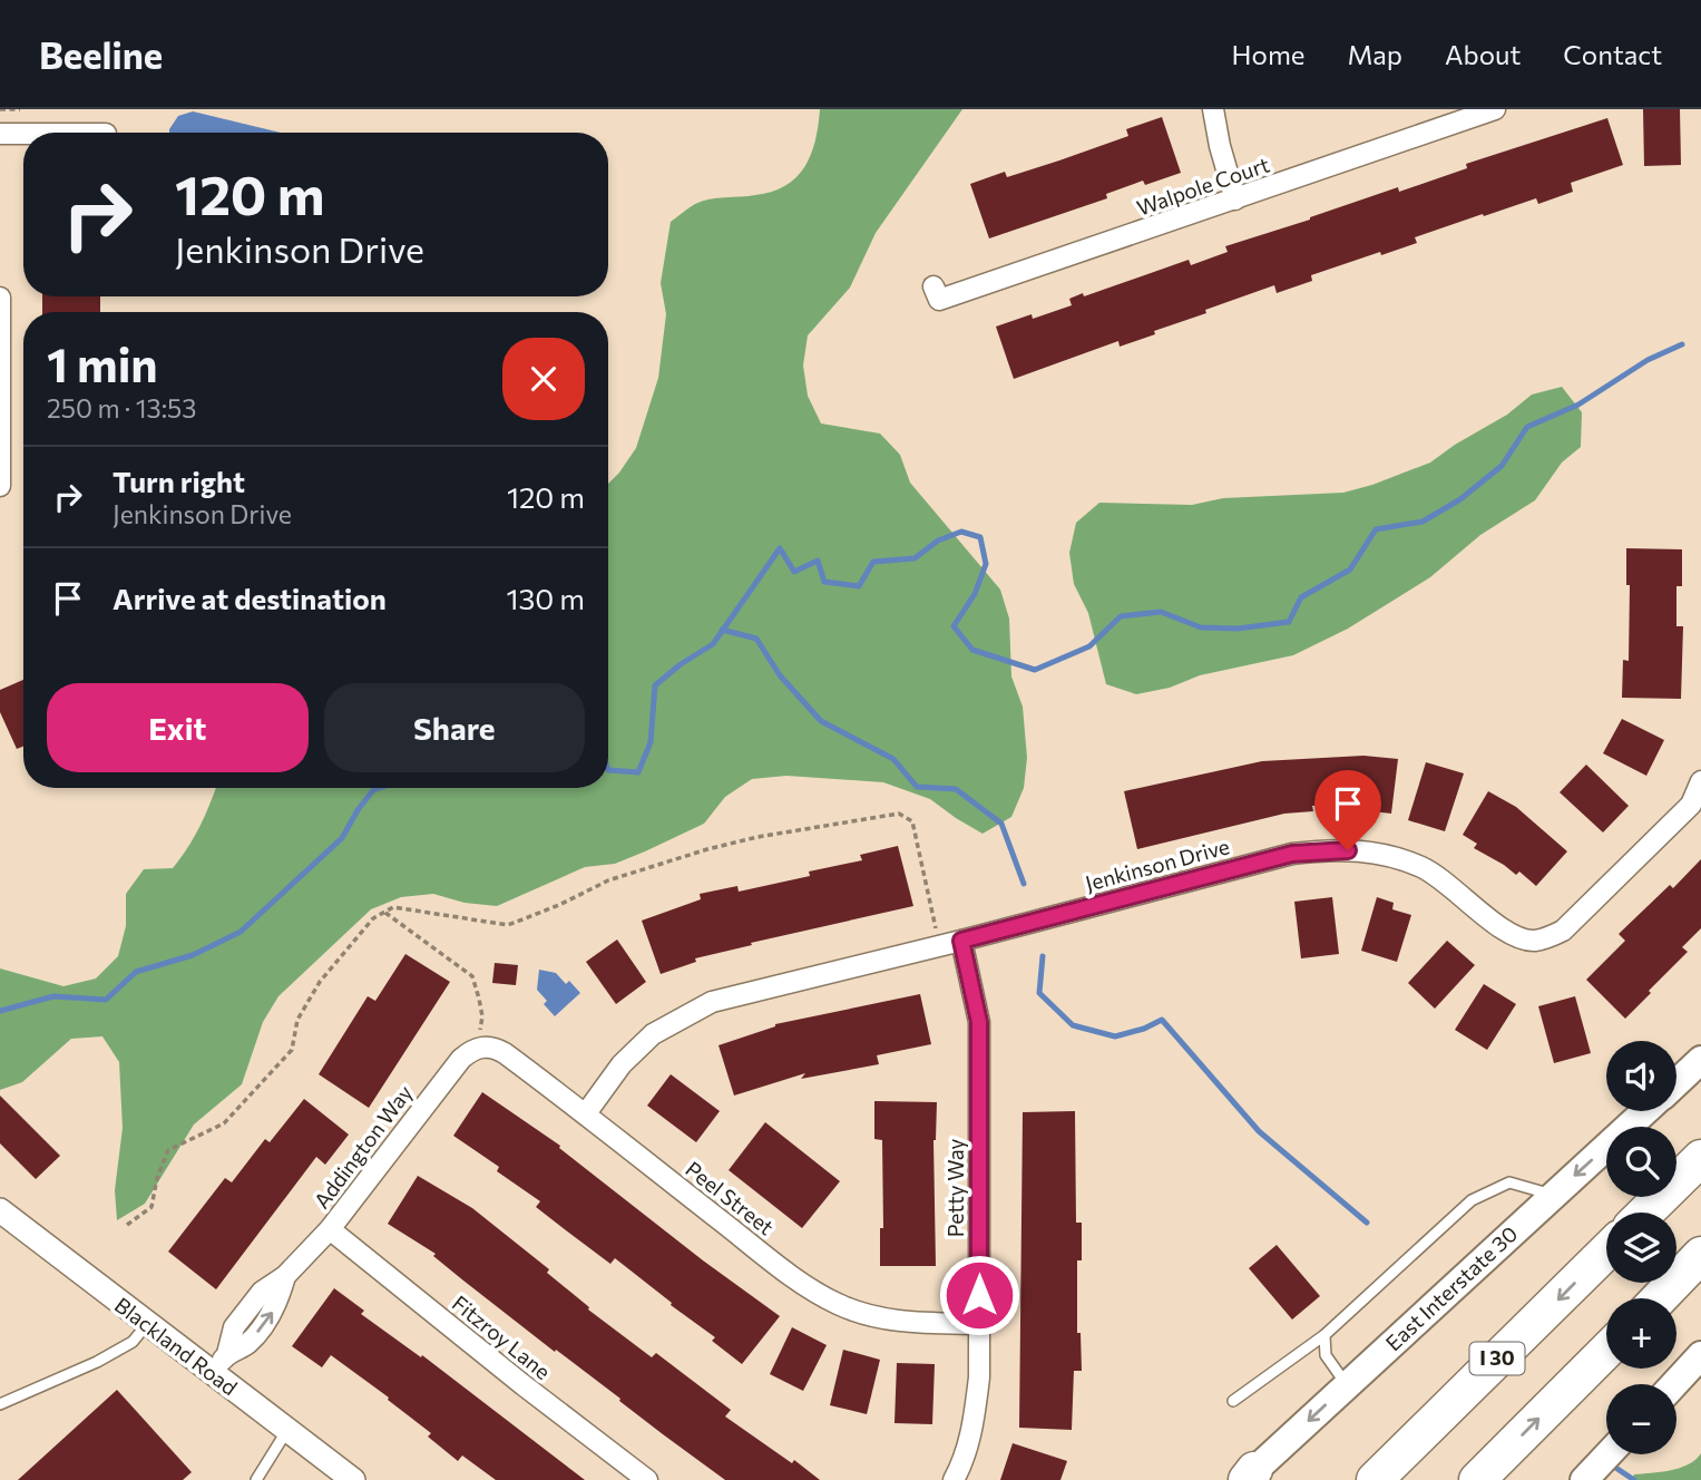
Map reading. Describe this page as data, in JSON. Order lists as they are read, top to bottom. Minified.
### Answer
{"streets":{"highway":["I 30"],"main road":["East Interstate 30"],"street":["Walpole Court","Jenkinson Drive","Addington Way","Petty Way","Peel Street","Fitzroy Lane","Blackland Road"]},"crossings":[["Jenkinson Drive","Petty Way"],["Jenkinson Drive","Peel Street"],["Addington Way","Peel Street"],["Addington Way","Fitzroy Lane"],["Addington Way","Blackland Road"],["Petty Way","Peel Street"]],"one_way":["East Interstate 30"],"page":{"header":"Beeline","nav":["Home","Map","About","Contact"],"turn":["120 m","Jenkinson Drive"],"heading":["1 min","250 m · 13:53"],"list":[{"name":"Turn right","note":"Jenkinson Drive","value":"120 m"},{"name":"Arrive at destination","value":"130 m"}],"buttons":["Exit","Share"],"map_buttons":["+","−"]}}
